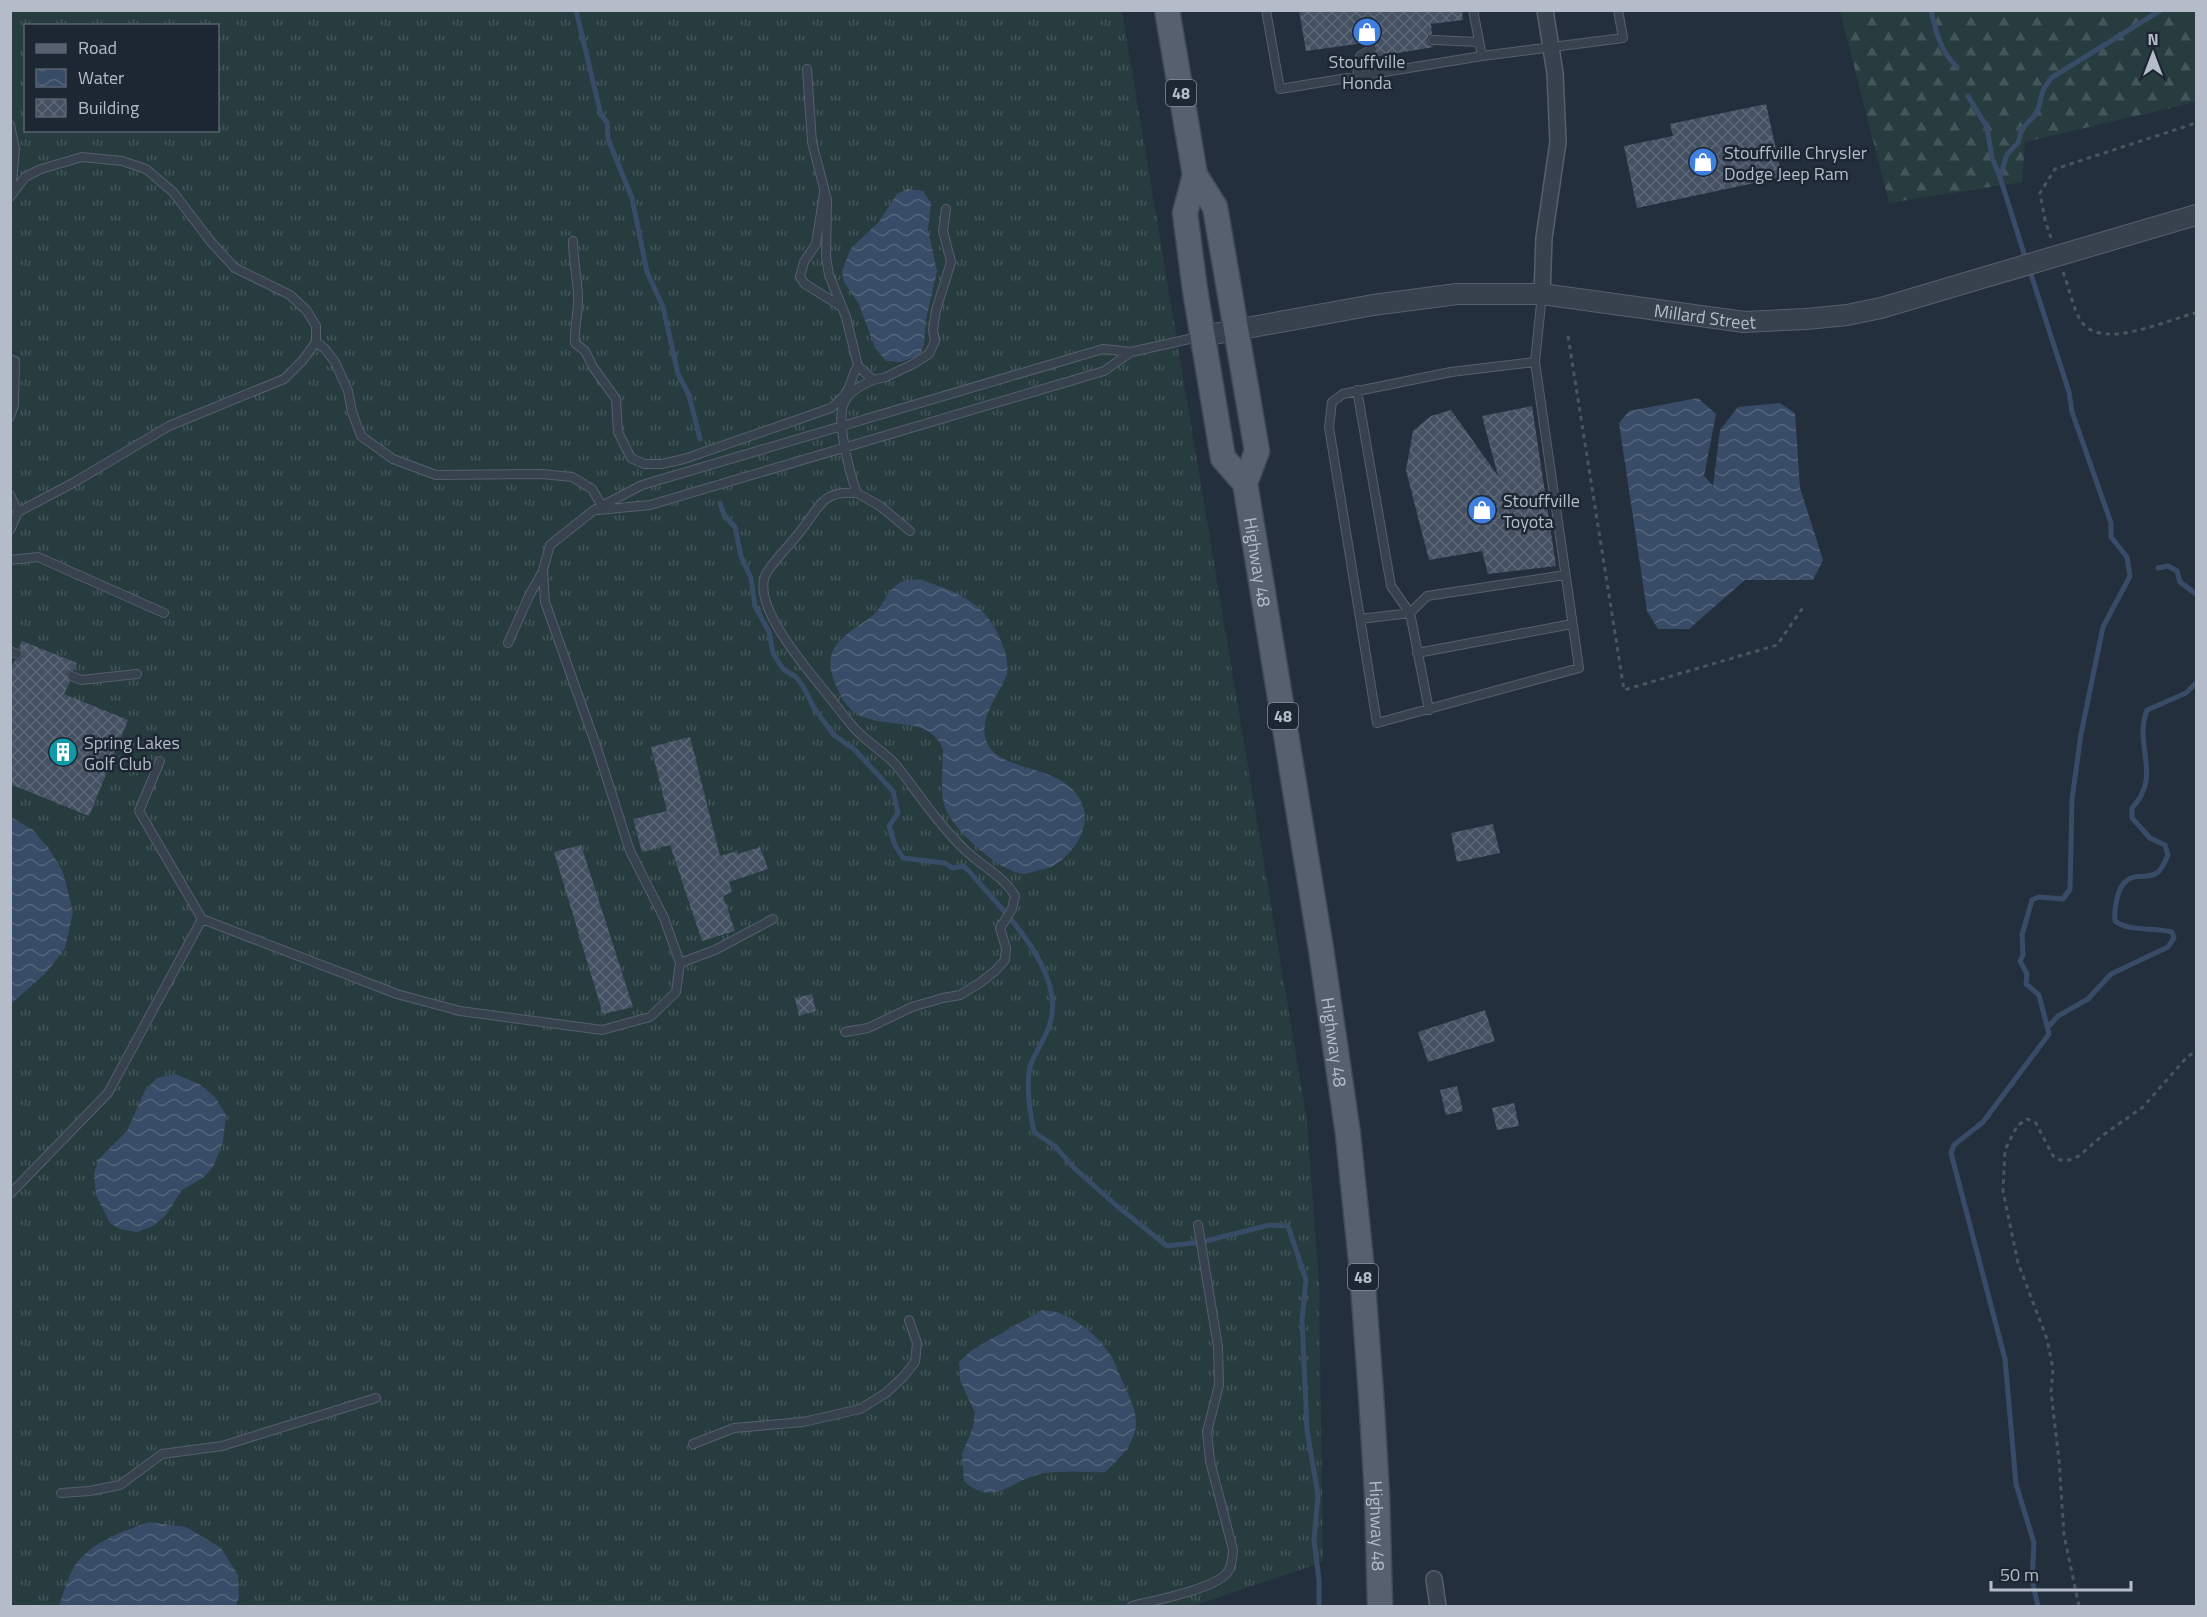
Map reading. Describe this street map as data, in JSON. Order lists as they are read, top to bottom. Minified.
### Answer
{"streets":{"main road":["48","Highway 48"],"street":["Millard Street"]},"crossings":[["Millard Street","Highway 48"]],"places":{"shop":["Stouffville Honda","Stouffville Chrysler Dodge Jeep Ram","Stouffville Toyota"],"building":["Spring Lakes Golf Club"]},"legend":["Road","Water","Building"],"scale_bar":"50 m","north":"top"}
